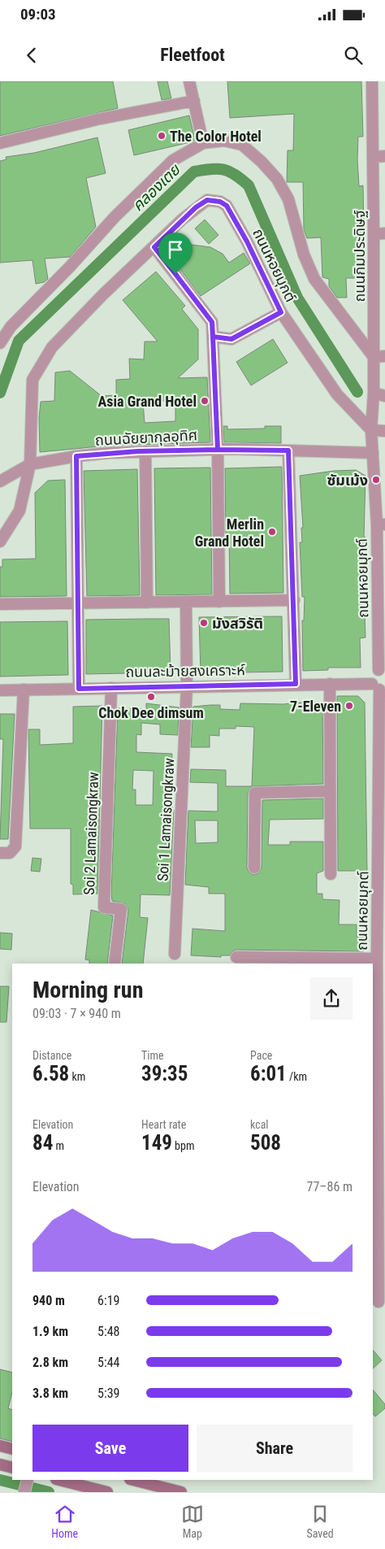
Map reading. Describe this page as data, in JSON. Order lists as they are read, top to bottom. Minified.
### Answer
{"streets":{"street":["ถนนกิมประดิษฐ์","ถนนหอยมุกต์","ถนนฉัยยากุลอุทิศ","ถนนละม้ายสงเคราะห์","Soi 1 Lamaisongkraw","Soi 2 Lamaisongkraw"]},"crossings":[["ถนนกิมประดิษฐ์","ถนนหอยมุกต์"],["ถนนหอยมุกต์","ถนนฉัยยากุลอุทิศ"],["ถนนหอยมุกต์","ถนนละม้ายสงเคราะห์"],["ถนนละม้ายสงเคราะห์","Soi 1 Lamaisongkraw"],["ถนนละม้ายสงเคราะห์","Soi 2 Lamaisongkraw"]],"water":["คลองเตย"],"places":["The Color Hotel","Asia Grand Hotel","ซัมเม้ง","Merlin Grand Hotel","มังสวิรัติ","Chok Dee dimsum","7-Eleven"],"page":{"status":"09:03","header":"Fleetfoot","heading":["Morning run","09:03 · 7 × 940 m"],"stats":[["Distance","6.58 km"],["Time","39:35"],["Pace","6:01 /km"],["Elevation","84 m"],["Heart rate","149 bpm"],["kcal","508"]],"chart":["Elevation","77–86 m"],"list":[{"name":"940 m","note":"6:19"},{"name":"1.9 km","note":"5:48"},{"name":"2.8 km","note":"5:44"},{"name":"3.8 km","note":"5:39"}],"buttons":["Save","Share"],"tabs":["Home","Map","Saved"]}}
